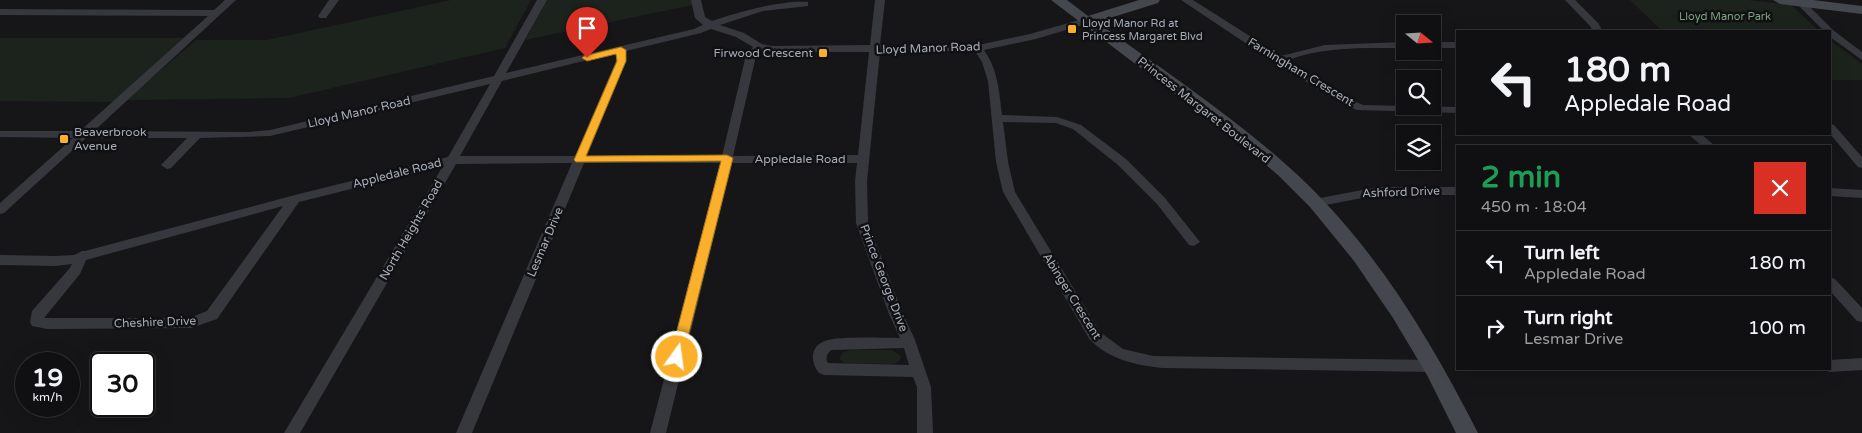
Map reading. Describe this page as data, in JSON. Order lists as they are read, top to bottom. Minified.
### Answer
{"streets":{"street":["Lloyd Manor Road","Farningham Crescent","Princess Margaret Boulevard","Appledale Road","Ashford Drive","North Heights Road","Lesmar Drive","Prince George Drive","Abinger Crescent","Cheshire Drive"]},"crossings":[["Lloyd Manor Road","Princess Margaret Boulevard"],["Lloyd Manor Road","North Heights Road"],["Lloyd Manor Road","Lesmar Drive"],["Lloyd Manor Road","Prince George Drive"],["Lloyd Manor Road","Abinger Crescent"],["Princess Margaret Boulevard","Ashford Drive"],["Princess Margaret Boulevard","Abinger Crescent"],["Appledale Road","North Heights Road"],["Appledale Road","Lesmar Drive"],["Appledale Road","Prince George Drive"],["Appledale Road","Cheshire Drive"]],"parks":["Lloyd Manor Park"],"places":{"transit":["Lloyd Manor Rd at Princess Margaret Blvd","Firwood Crescent","Beaverbrook Avenue"]},"north":"right","page":{"turn":["180 m","Appledale Road"],"heading":["2 min","450 m · 18:04"],"list":[{"name":"Turn left","note":"Appledale Road","value":"180 m"},{"name":"Turn right","note":"Lesmar Drive","value":"100 m"}],"speed":"19 km/h","limit":"30"}}
